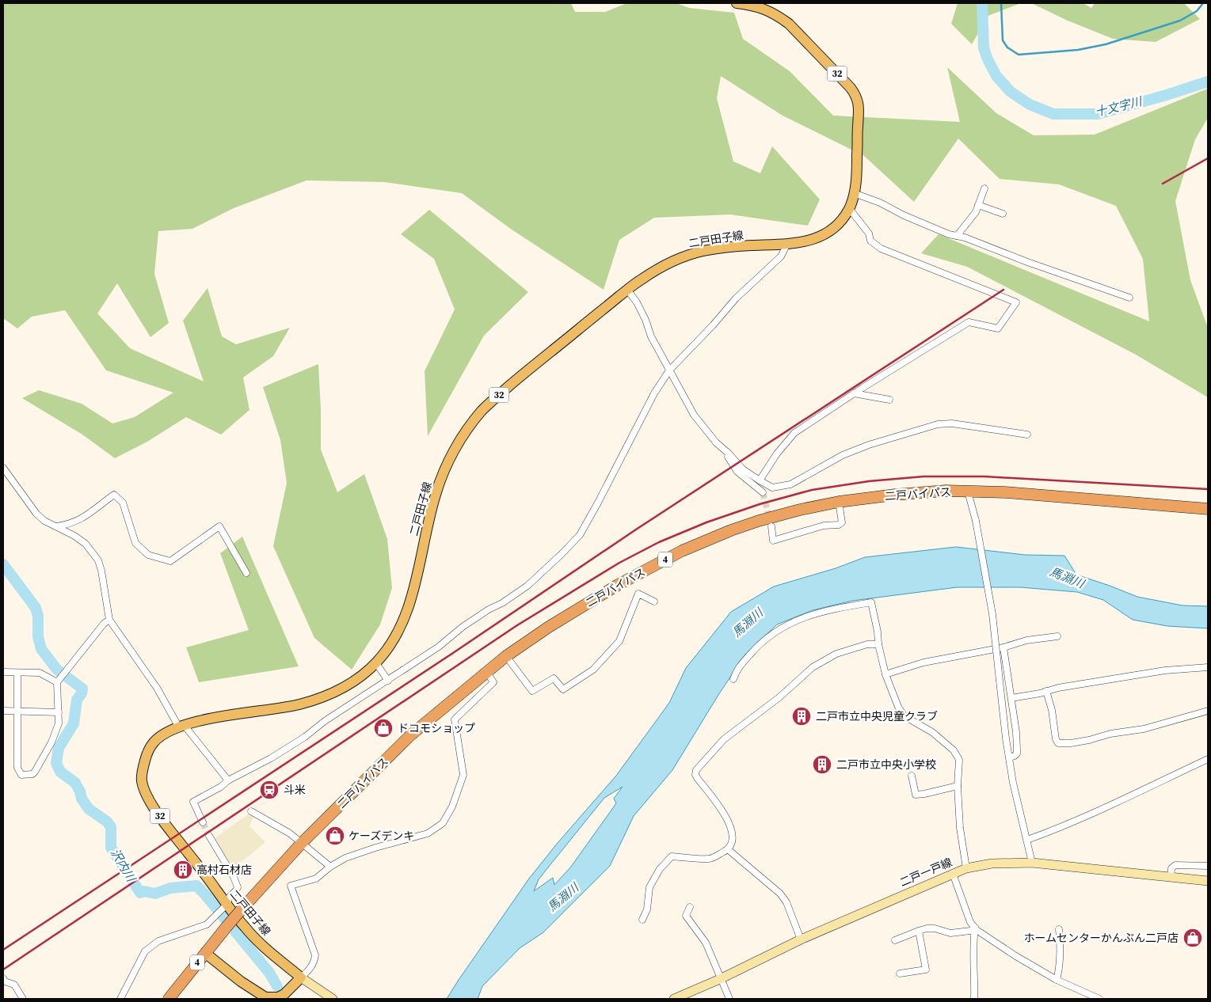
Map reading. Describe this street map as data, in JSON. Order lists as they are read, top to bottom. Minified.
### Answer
{"streets":{"highway":["二戸バイパス","4"],"main road":["32","二戸田子線","二戸一戸線"]},"water":["十文字川","馬淵川","沢内川"],"places":{"building":["二戸市立中央児童クラブ","二戸市立中央小学校","高村石材店"],"shop":["ドコモショップ","ケーズデンキ","ホームセンターかんぶん二戸店"],"station":["斗米"]}}
